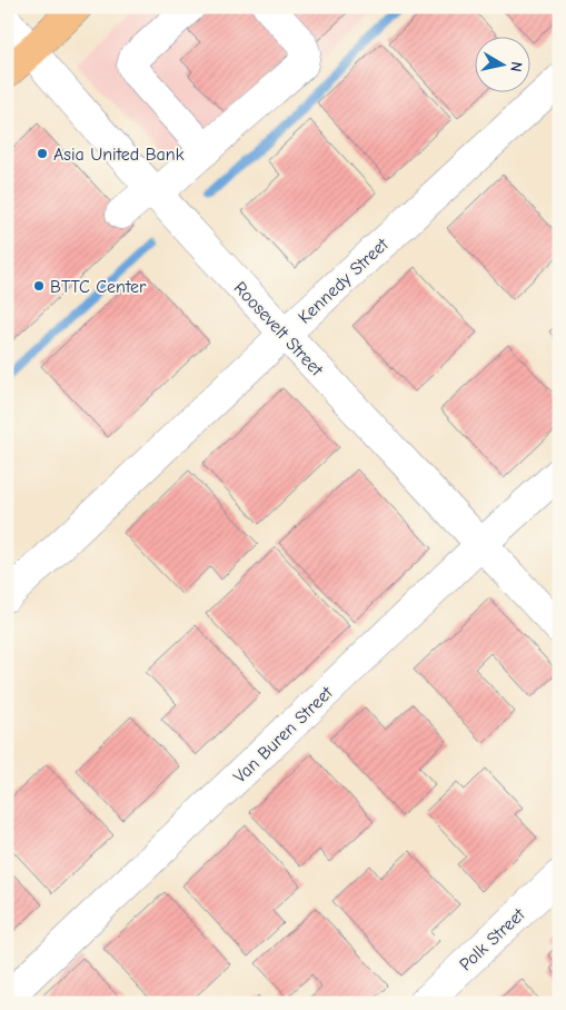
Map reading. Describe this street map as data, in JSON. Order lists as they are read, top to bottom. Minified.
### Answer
{"streets":{"street":["Kennedy Street","Roosevelt Street","Van Buren Street","Polk Street"]},"crossings":[["Kennedy Street","Roosevelt Street"],["Roosevelt Street","Van Buren Street"]],"places":["Asia United Bank","BTTC Center"],"north":"right"}
